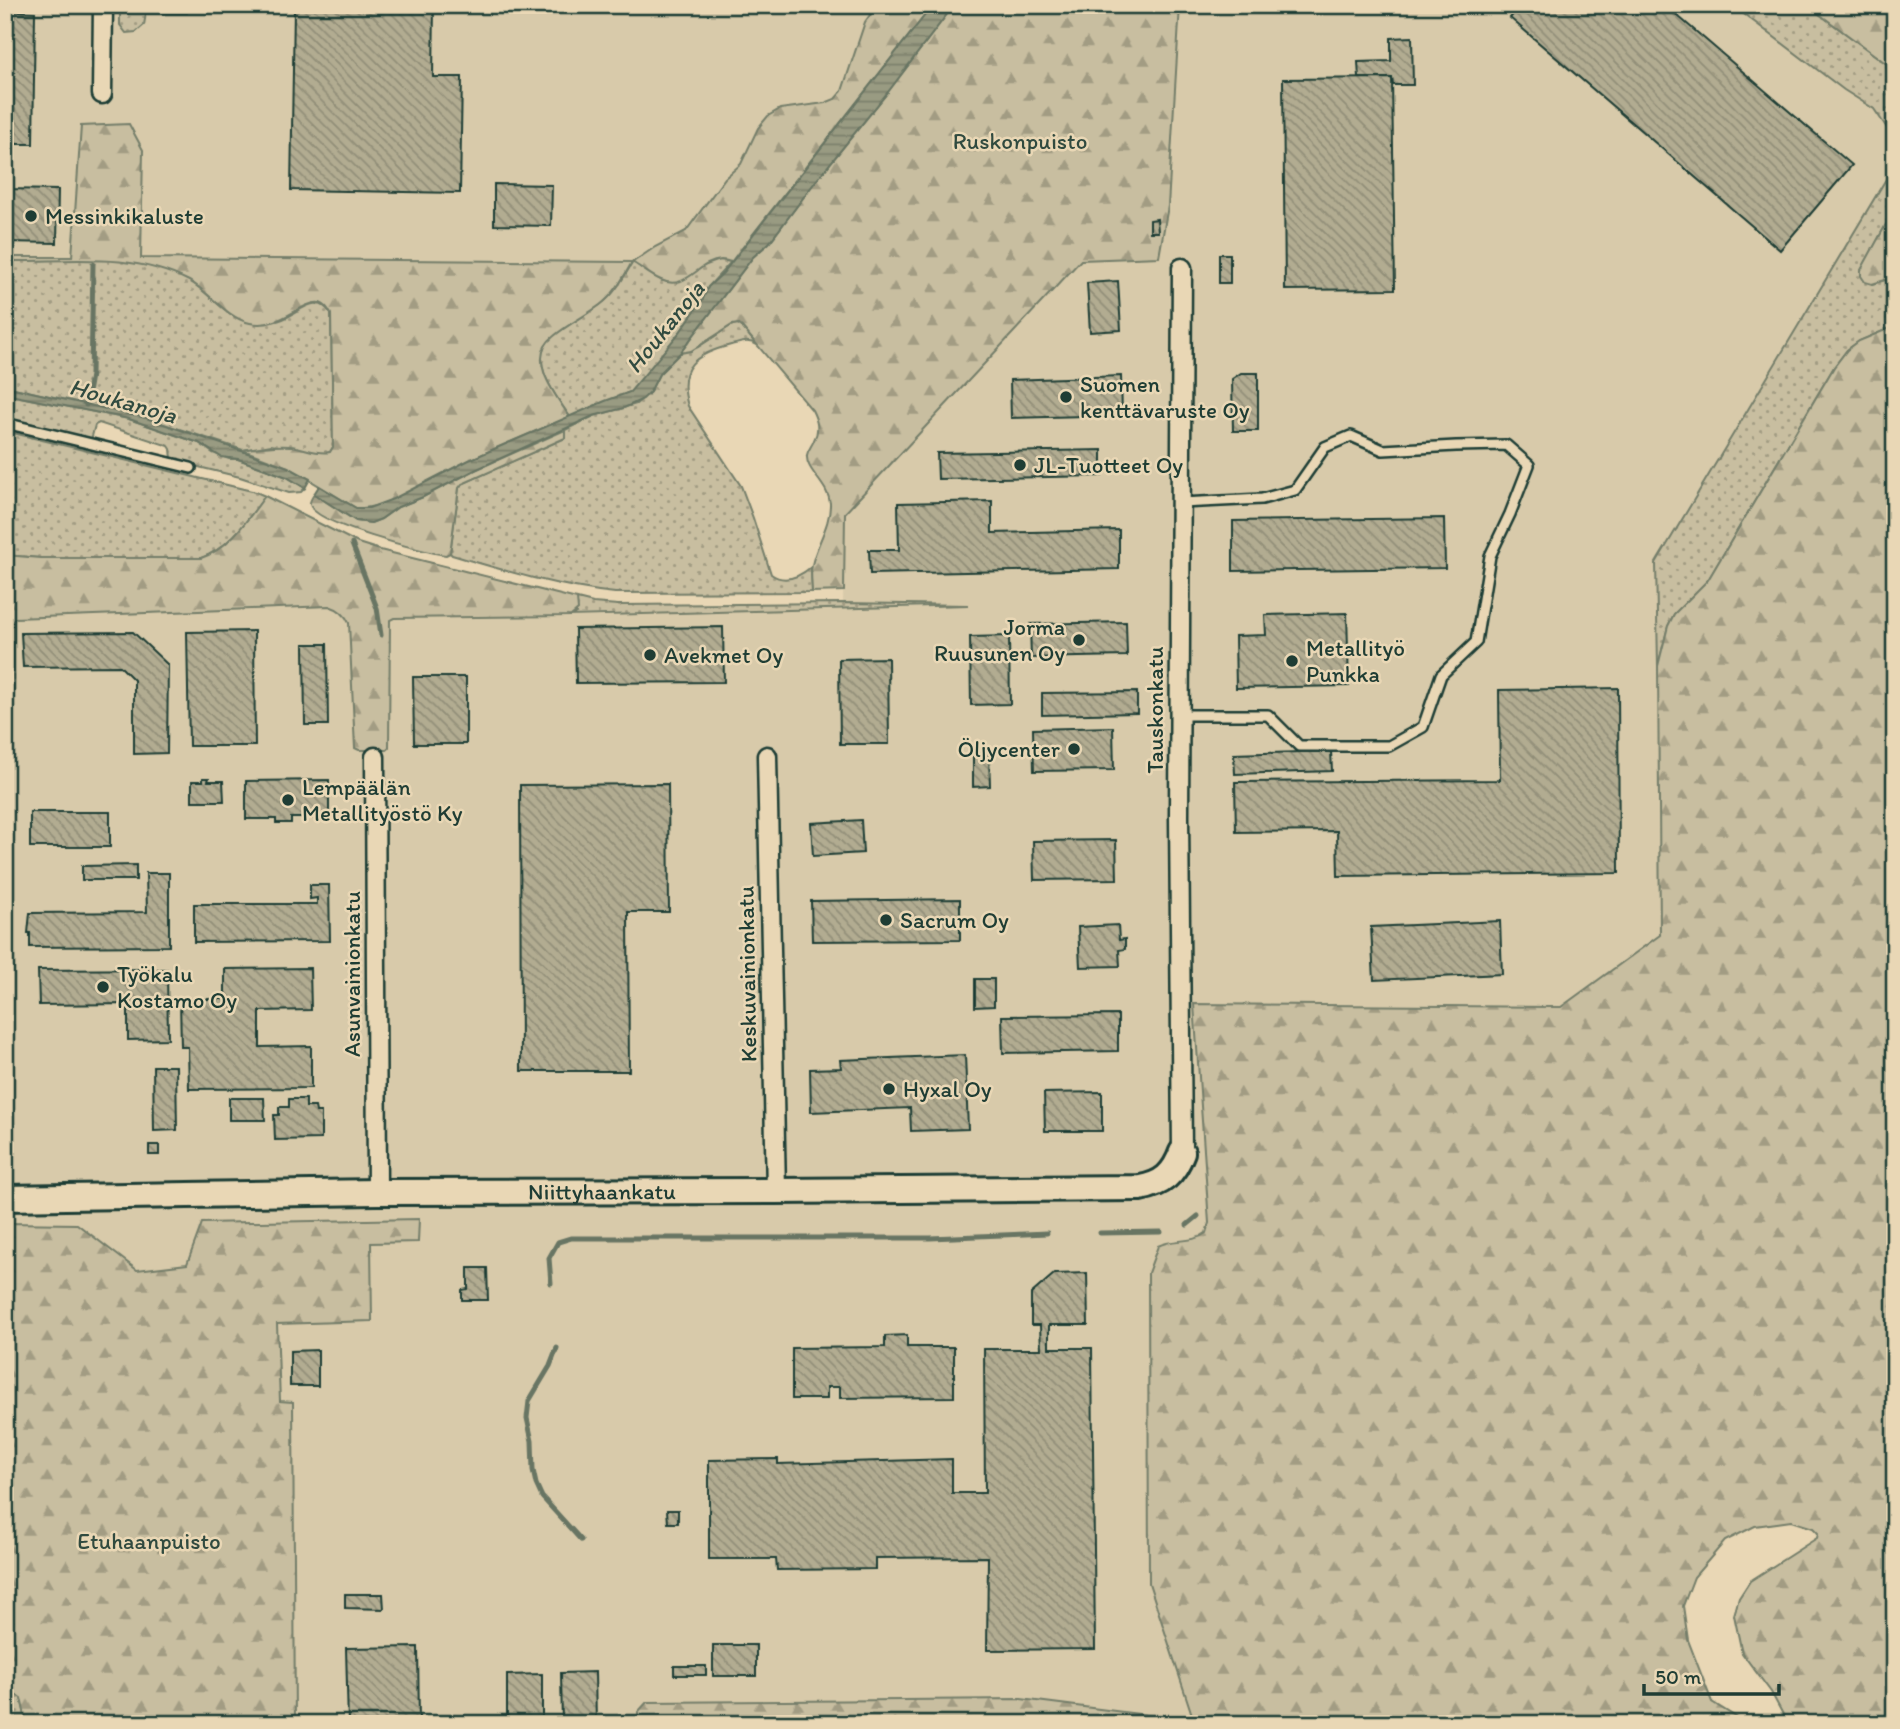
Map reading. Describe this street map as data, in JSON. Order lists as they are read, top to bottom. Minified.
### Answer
{"streets":{"street":["Tauskonkatu","Asunvainionkatu","Keskuvainionkatu","Niittyhaankatu"]},"crossings":[["Tauskonkatu","Niittyhaankatu"],["Asunvainionkatu","Niittyhaankatu"],["Keskuvainionkatu","Niittyhaankatu"]],"water":["Houkanoja"],"parks":["Ruskonpuisto","Etuhaanpuisto"],"places":["Messinkikaluste","Suomen kenttävaruste Oy","JL-Tuotteet Oy","Jorma Ruusunen Oy","Avekmet Oy","Metallityö Punkka","Öljycenter","Lempäälän Metallityöstö Ky","Sacrum Oy","Työkalu Kostamo Oy","Hyxal Oy"],"scale_bar":"50 m"}
